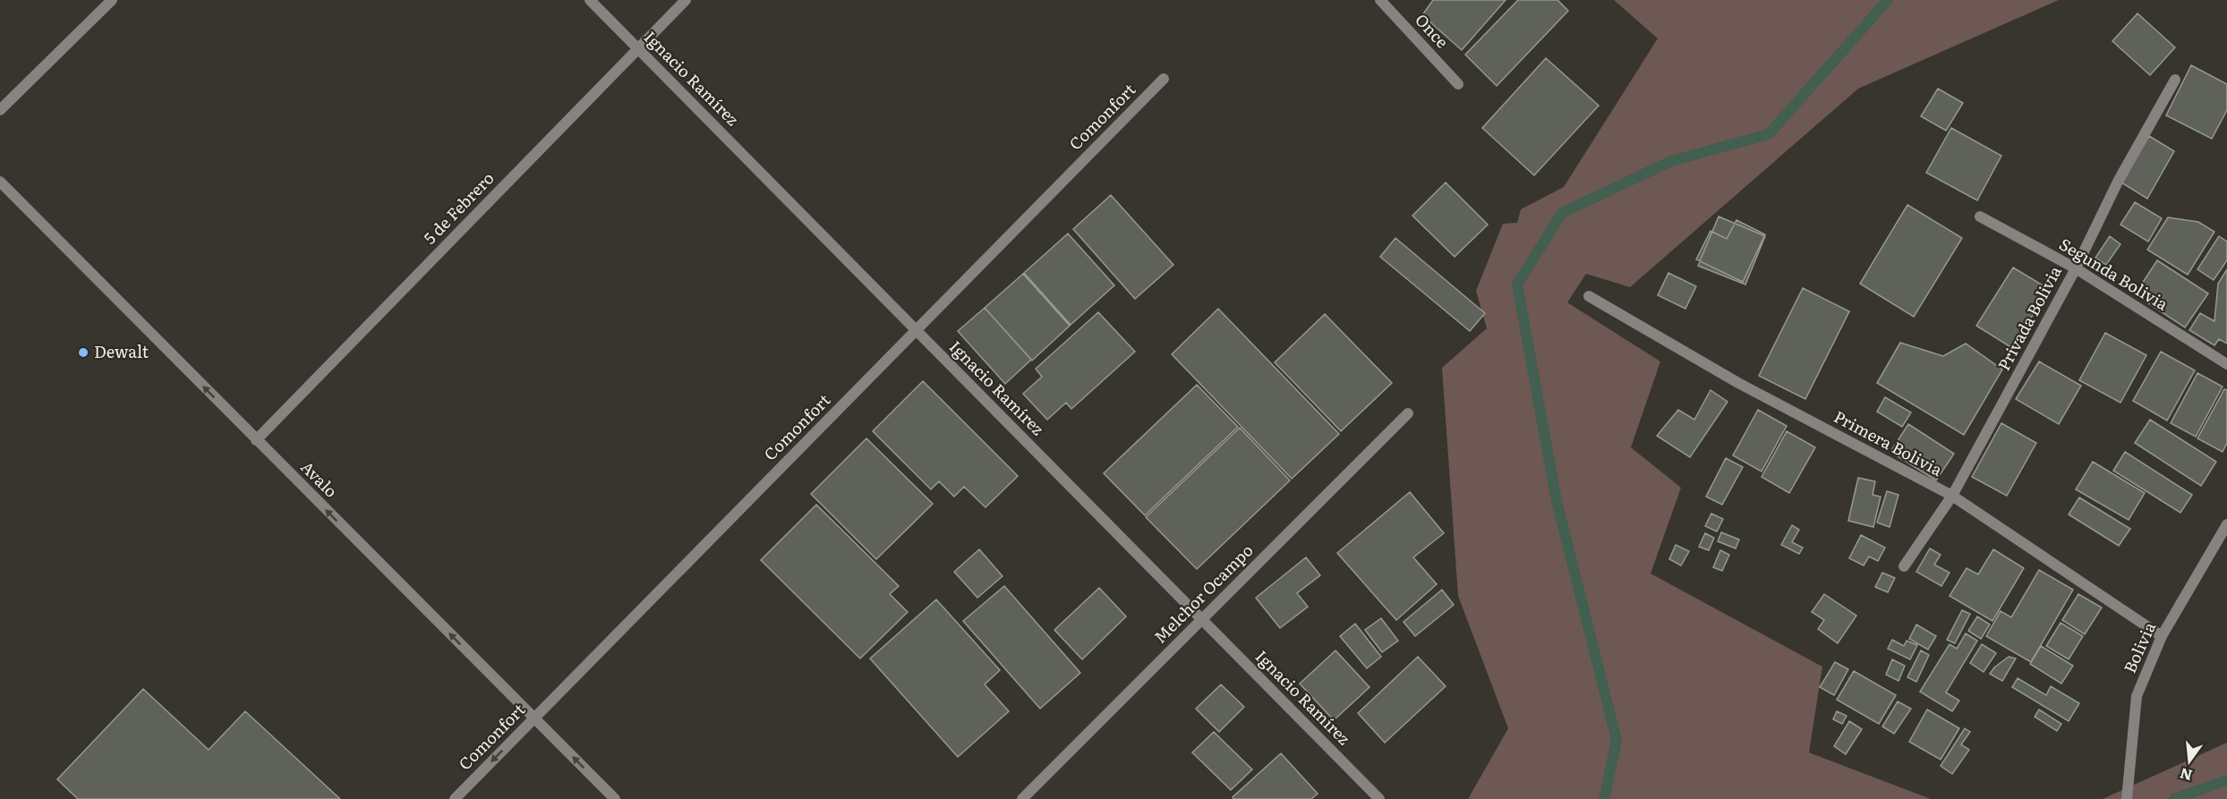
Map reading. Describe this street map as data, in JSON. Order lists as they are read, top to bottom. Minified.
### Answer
{"streets":{"street":["Once","Ignacio Ramírez","Comonfort","5 de Febrero","Segunda Bolivia","Privada Bolivia","Primera Bolivia","Avalo","Melchor Ocampo","Bolivia"]},"crossings":[["Ignacio Ramírez","Comonfort"],["Ignacio Ramírez","5 de Febrero"],["Ignacio Ramírez","Melchor Ocampo"],["Comonfort","Avalo"],["5 de Febrero","Avalo"],["Segunda Bolivia","Privada Bolivia"],["Privada Bolivia","Primera Bolivia"],["Primera Bolivia","Bolivia"]],"one_way":["Avalo"],"places":["Dewalt"],"north":"bottom"}
